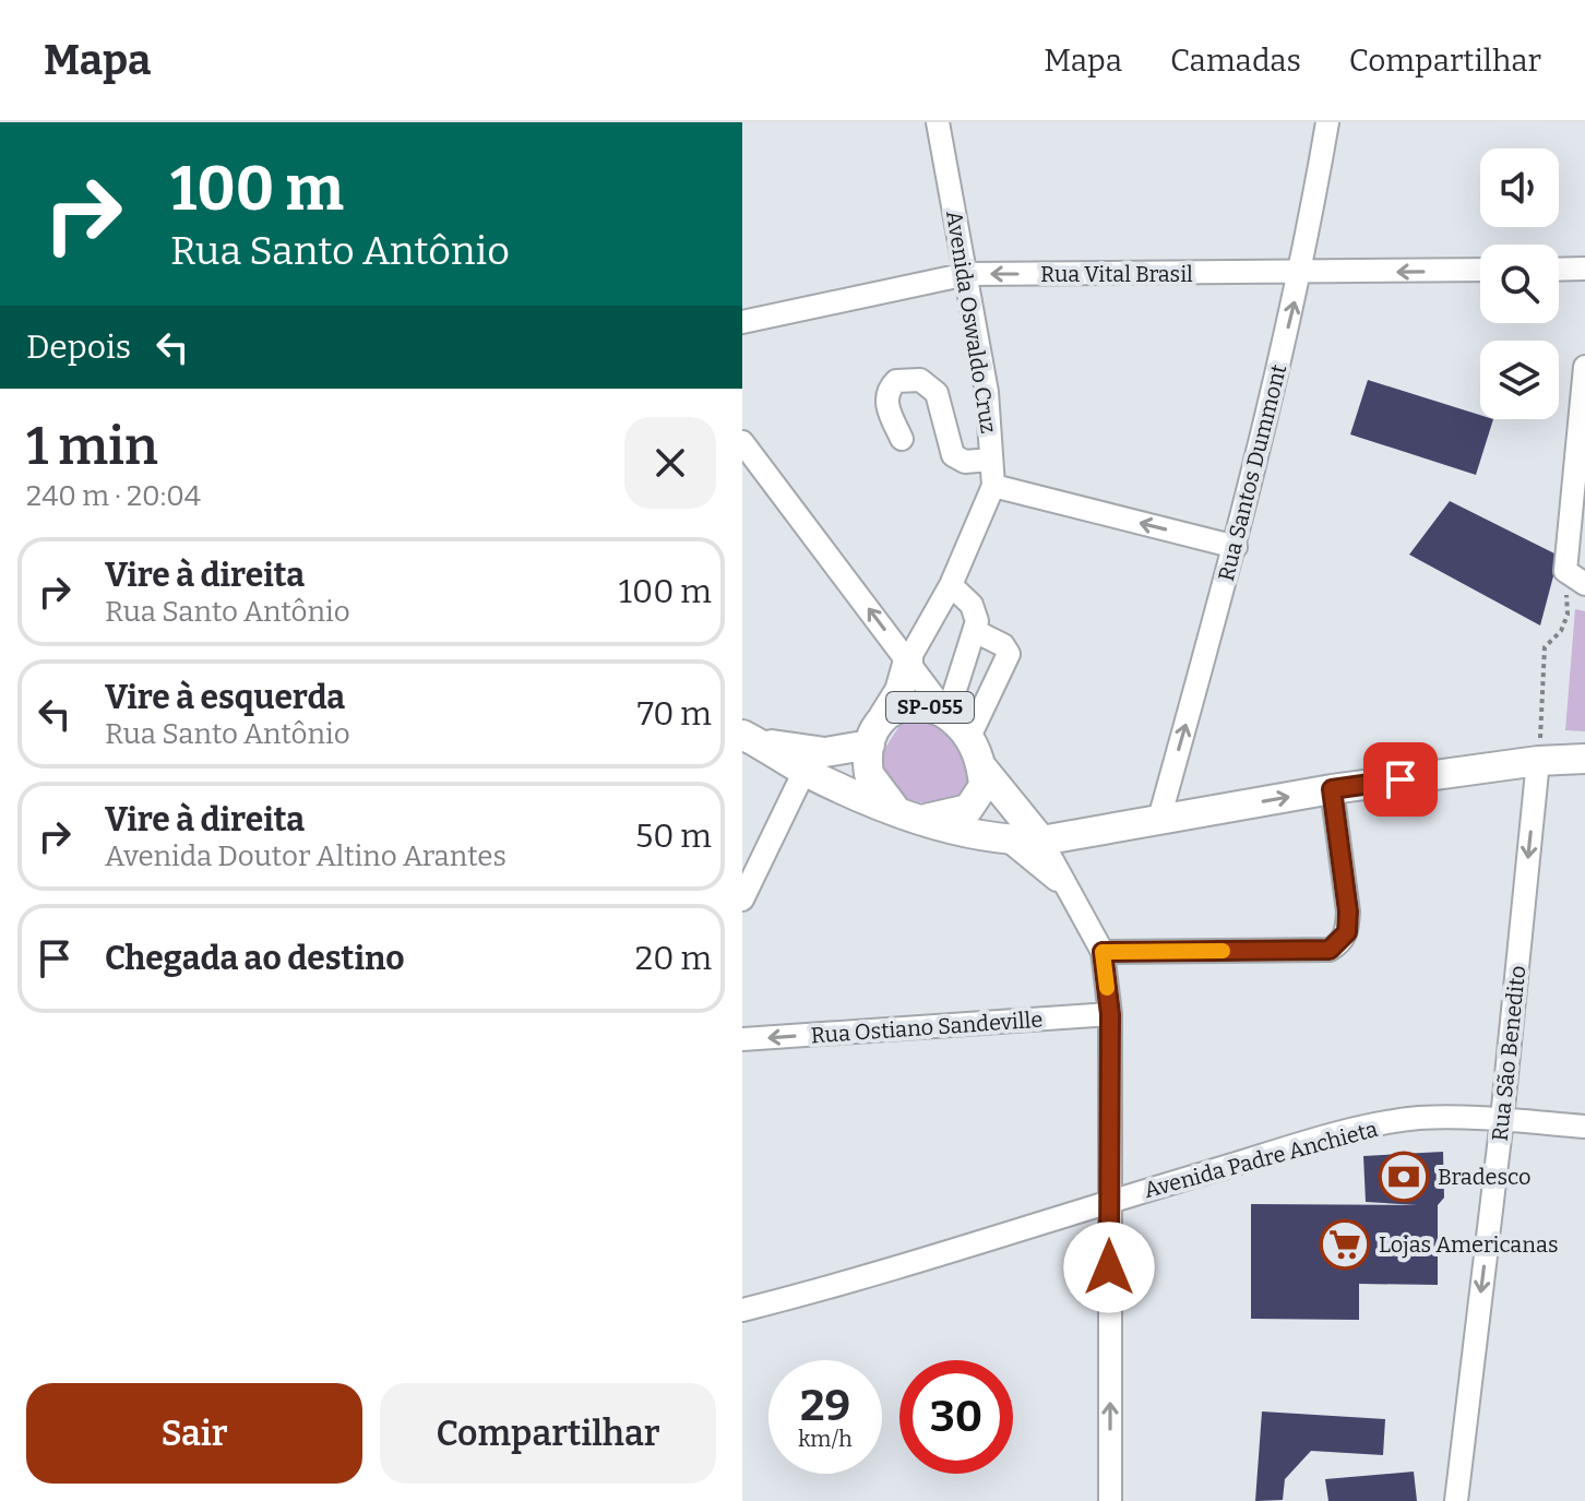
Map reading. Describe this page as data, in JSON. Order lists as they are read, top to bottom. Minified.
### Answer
{"streets":{"main road":["SP-055"],"street":["Rua Vital Brasil","Avenida Oswaldo Cruz","Rua Santos Dummont","Rua Ostiano Sandeville","Rua São Benedito","Avenida Padre Anchieta"]},"crossings":[["Rua Vital Brasil","Avenida Oswaldo Cruz"],["Rua Vital Brasil","Rua Santos Dummont"],["Rua Santos Dummont","SP-055"],["SP-055","Rua São Benedito"],["Rua São Benedito","Avenida Padre Anchieta"]],"one_way":["Rua Vital Brasil","Rua Santos Dummont","Rua Ostiano Sandeville","Rua São Benedito"],"places":{"bank":["Bradesco"],"supermarket":["Lojas Americanas"]},"page":{"header":"Mapa","nav":["Mapa","Camadas","Compartilhar"],"turn":["100 m","Rua Santo Antônio"],"then":"Depois","heading":["1 min","240 m · 20:04"],"list":[{"name":"Vire à direita","note":"Rua Santo Antônio","value":"100 m"},{"name":"Vire à esquerda","note":"Rua Santo Antônio","value":"70 m"},{"name":"Vire à direita","note":"Avenida Doutor Altino Arantes","value":"50 m"},{"name":"Chegada ao destino","value":"20 m"}],"speed":"29 km/h","limit":"30","buttons":["Sair","Compartilhar"]}}
